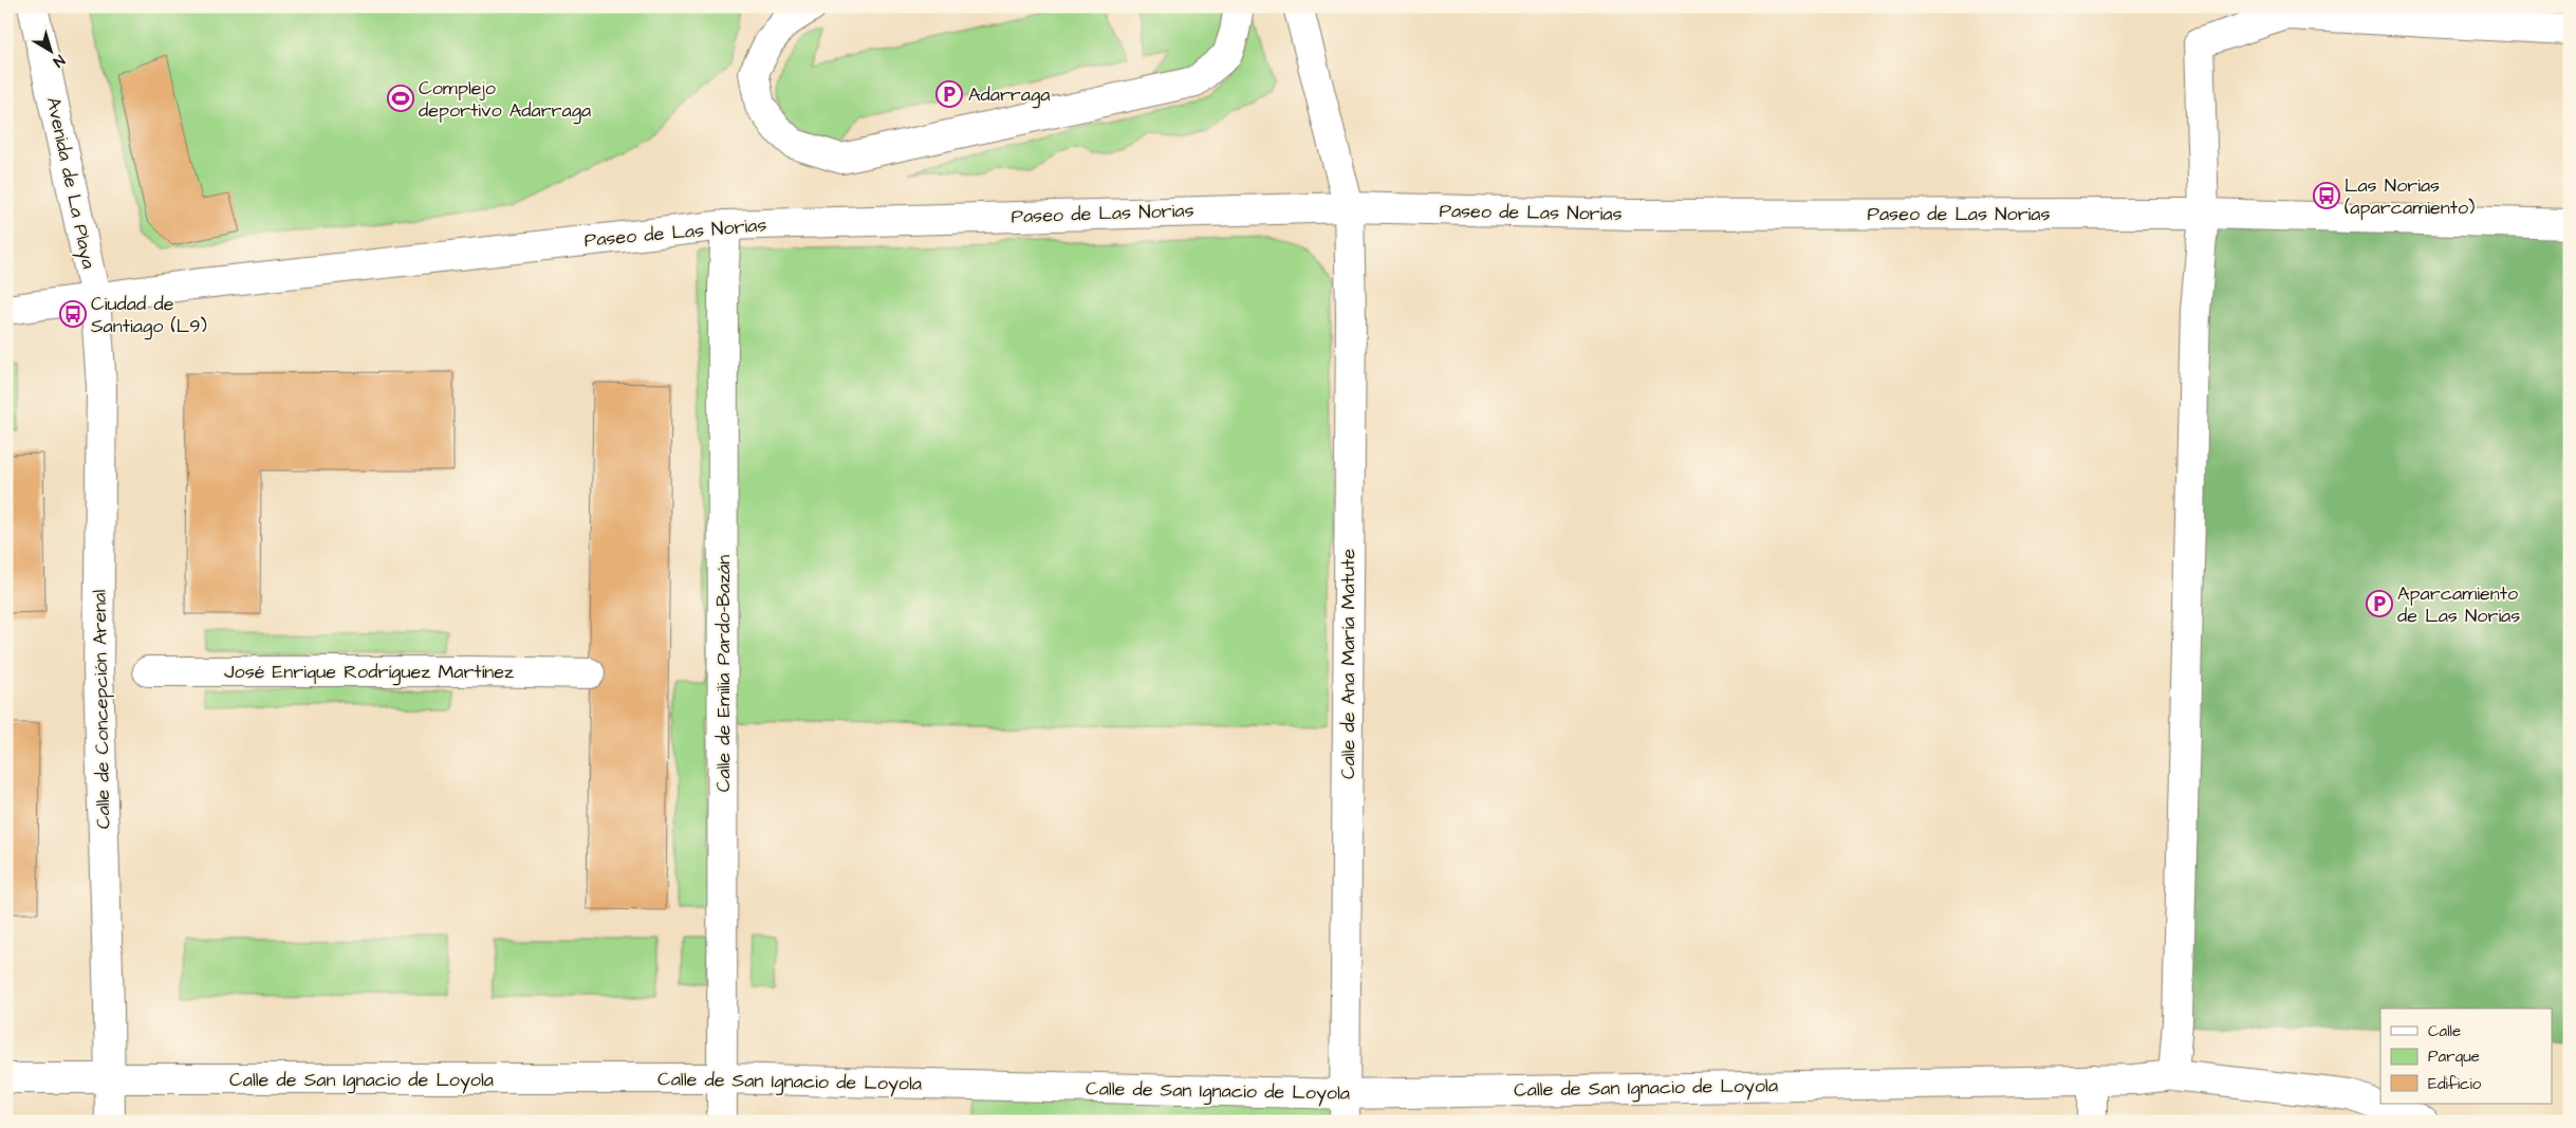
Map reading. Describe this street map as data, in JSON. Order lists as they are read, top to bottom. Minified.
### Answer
{"streets":{"street":["Avenida de La Playa","Paseo de Las Norias","Calle de Ana María Matute","José Enrique Rodríguez Martínez","Calle de Emilia Pardo-Bazán","Calle de Concepción Arenal","Calle de San Ignacio de Loyola"]},"crossings":[["Avenida de La Playa","Paseo de Las Norias"],["Avenida de La Playa","Calle de Concepción Arenal"],["Paseo de Las Norias","Calle de Ana María Matute"],["Paseo de Las Norias","Calle de Emilia Pardo-Bazán"],["Paseo de Las Norias","Calle de Concepción Arenal"],["Calle de Ana María Matute","Calle de San Ignacio de Loyola"],["Calle de Emilia Pardo-Bazán","Calle de San Ignacio de Loyola"],["Calle de Concepción Arenal","Calle de San Ignacio de Loyola"]],"places":{"parking":["Adarraga","Aparcamiento de Las Norias"],"sports":["Complejo deportivo Adarraga"],"bus stop":["Las Norias (aparcamiento)","Ciudad de Santiago (L9)"]},"legend":["Calle","Parque","Edificio"],"north":"bottom right"}
